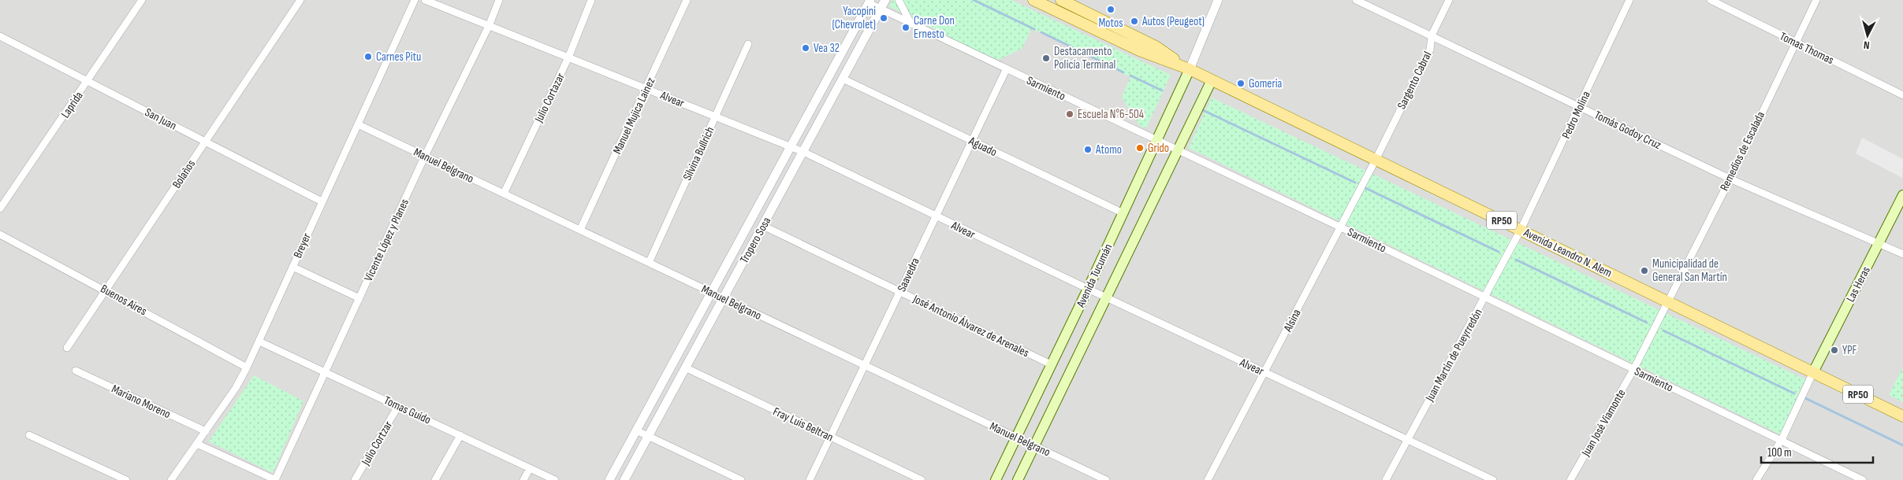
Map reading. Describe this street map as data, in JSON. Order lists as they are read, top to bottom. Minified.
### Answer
{"streets":{"main road":["RP50","Avenida Leandro N. Alem","Avenida Tucumán","Las Heras"],"street":["Tomas Thomas","Sargento Cabral","Sarmiento","Julio Cortazar","Alvear","Laprida","Pedro Molina","Manuel Mujica Lainez","San Juan","Tomás Godoy Cruz","Aguado","Remedios de Escalada","Silvina Bullrich","Manuel Belgrano","Bolaños","Vicente López y Planes","Tropero Sosa","Breyer","Saavedra","Buenos Aires","Alsina","José Antonio Álvarez de Arenales","Juan Martín de Pueyrredón","Mariano Moreno","Tomas Guido","Juan José Viamonte","Fray Luis Beltran","Julio Cortzar"]},"crossings":[["Tomas Thomas","Remedios de Escalada"],["Sargento Cabral","Tomás Godoy Cruz"],["Sargento Cabral","Avenida Leandro N. Alem"],["Sargento Cabral","Alsina"],["Sarmiento","Tropero Sosa"],["Sarmiento","Saavedra"],["Sarmiento","Avenida Tucumán"],["Sarmiento","Alsina"],["Sarmiento","Juan Martín de Pueyrredón"],["Sarmiento","Juan José Viamonte"],["Julio Cortazar","Alvear"],["Julio Cortazar","Manuel Belgrano"],["Alvear","Manuel Mujica Lainez"],["Alvear","Silvina Bullrich"],["Alvear","Vicente López y Planes"],["Alvear","Tropero Sosa"],["Alvear","Saavedra"],["Alvear","Avenida Tucumán"],["Alvear","Alsina"],["Alvear","Juan Martín de Pueyrredón"],["Laprida","San Juan"],["Pedro Molina","Tomás Godoy Cruz"],["Pedro Molina","Avenida Leandro N. Alem"],["Pedro Molina","Juan Martín de Pueyrredón"],["Manuel Mujica Lainez","Manuel Belgrano"],["San Juan","Bolaños"],["San Juan","Breyer"],["Tomás Godoy Cruz","Remedios de Escalada"],["Tomás Godoy Cruz","Las Heras"],["Aguado","Tropero Sosa"],["Aguado","Saavedra"],["Aguado","Avenida Tucumán"],["Remedios de Escalada","Avenida Leandro N. Alem"],["Remedios de Escalada","Juan José Viamonte"],["Silvina Bullrich","Manuel Belgrano"],["Manuel Belgrano","Vicente López y Planes"],["Manuel Belgrano","Tropero Sosa"],["Manuel Belgrano","Breyer"],["Manuel Belgrano","Saavedra"],["Manuel Belgrano","Avenida Tucumán"],["Bolaños","Buenos Aires"],["Vicente López y Planes","Tomas Guido"],["Tropero Sosa","José Antonio Álvarez de Arenales"],["Tropero Sosa","Fray Luis Beltran"],["Breyer","Buenos Aires"],["Breyer","Mariano Moreno"],["Breyer","Tomas Guido"],["Avenida Leandro N. Alem","Avenida Tucumán"],["Avenida Leandro N. Alem","Las Heras"],["Avenida Leandro N. Alem","Alsina"],["Avenida Leandro N. Alem","Juan Martín de Pueyrredón"],["Avenida Leandro N. Alem","Juan José Viamonte"],["Saavedra","José Antonio Álvarez de Arenales"],["Saavedra","Fray Luis Beltran"],["Avenida Tucumán","José Antonio Álvarez de Arenales"],["Tomas Guido","Julio Cortzar"]],"places":["Motos","Yacopini (Chevrolet)","Autos (Peugeot)","Carne Don Ernesto","Vea 32","Carnes Pitu","Destacamento Policía Terminal","Gomeria","Escuela N°6-504","Grido","Atomo","Municipalidad de General San Martín","YPF"],"scale_bar":"100 m","north":"bottom"}
